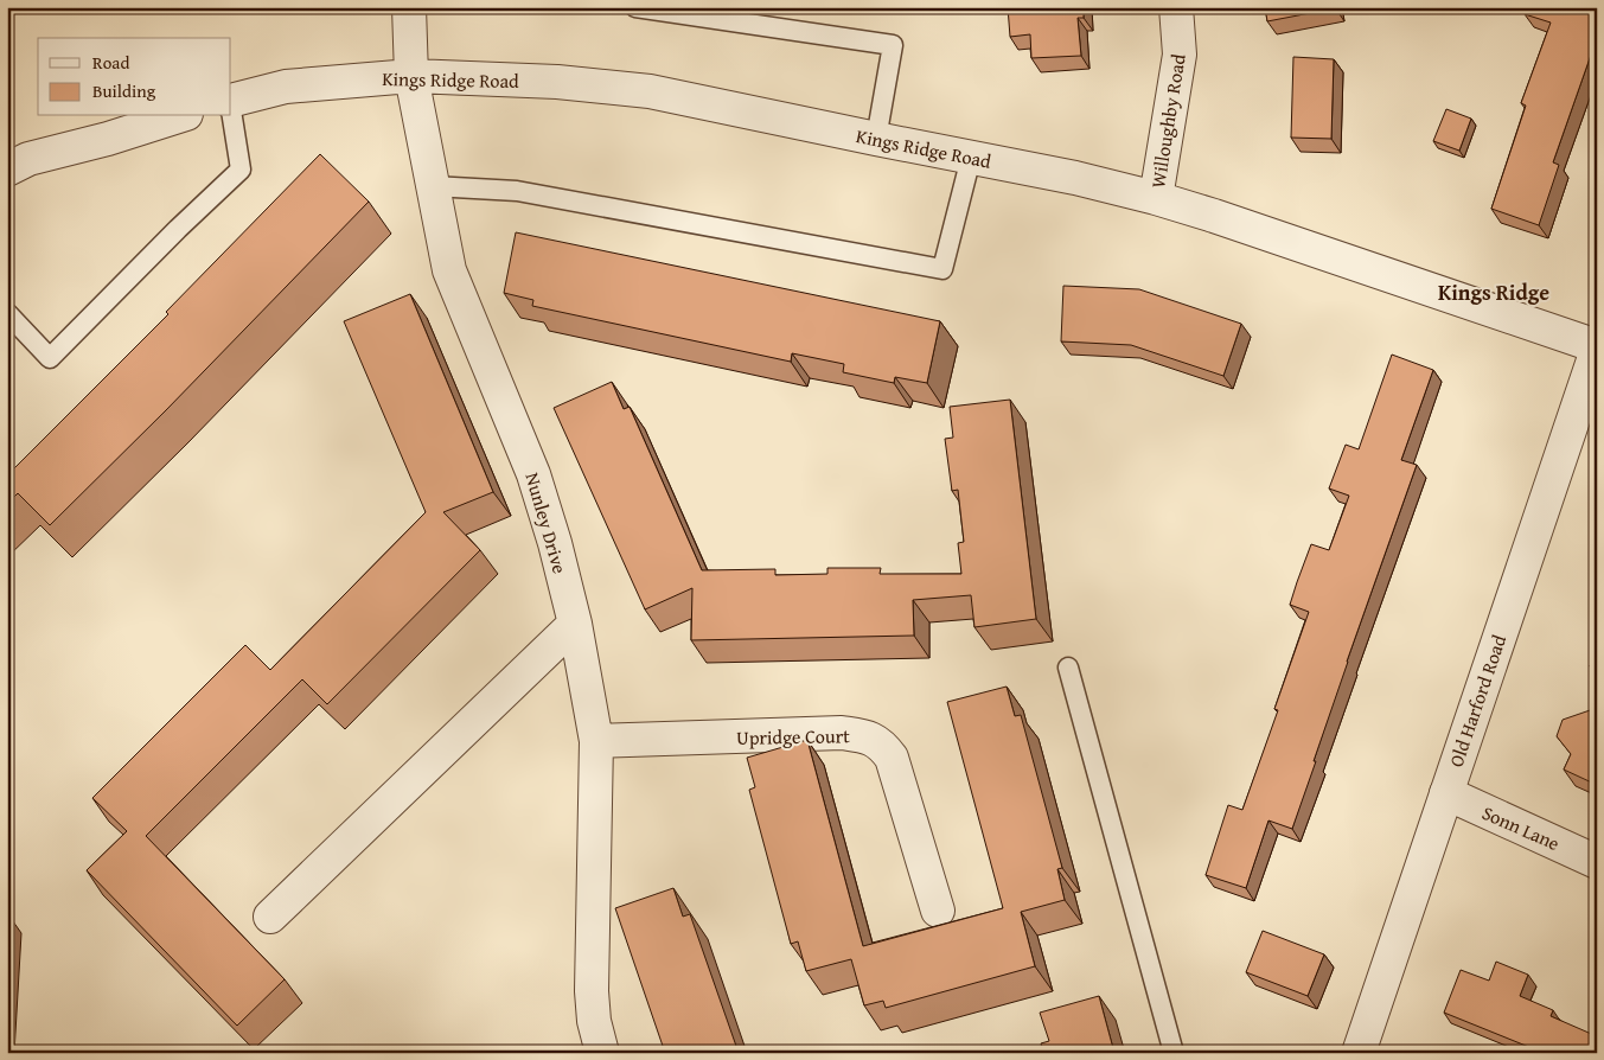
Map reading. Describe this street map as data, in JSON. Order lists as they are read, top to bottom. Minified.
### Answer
{"streets":{"street":["Kings Ridge Road","Willoughby Road","Nunley Drive","Old Harford Road","Upridge Court","Sonn Lane"]},"crossings":[["Kings Ridge Road","Willoughby Road"],["Kings Ridge Road","Nunley Drive"],["Nunley Drive","Upridge Court"],["Old Harford Road","Sonn Lane"]],"districts":["Kings Ridge"],"legend":["Road","Building"]}
